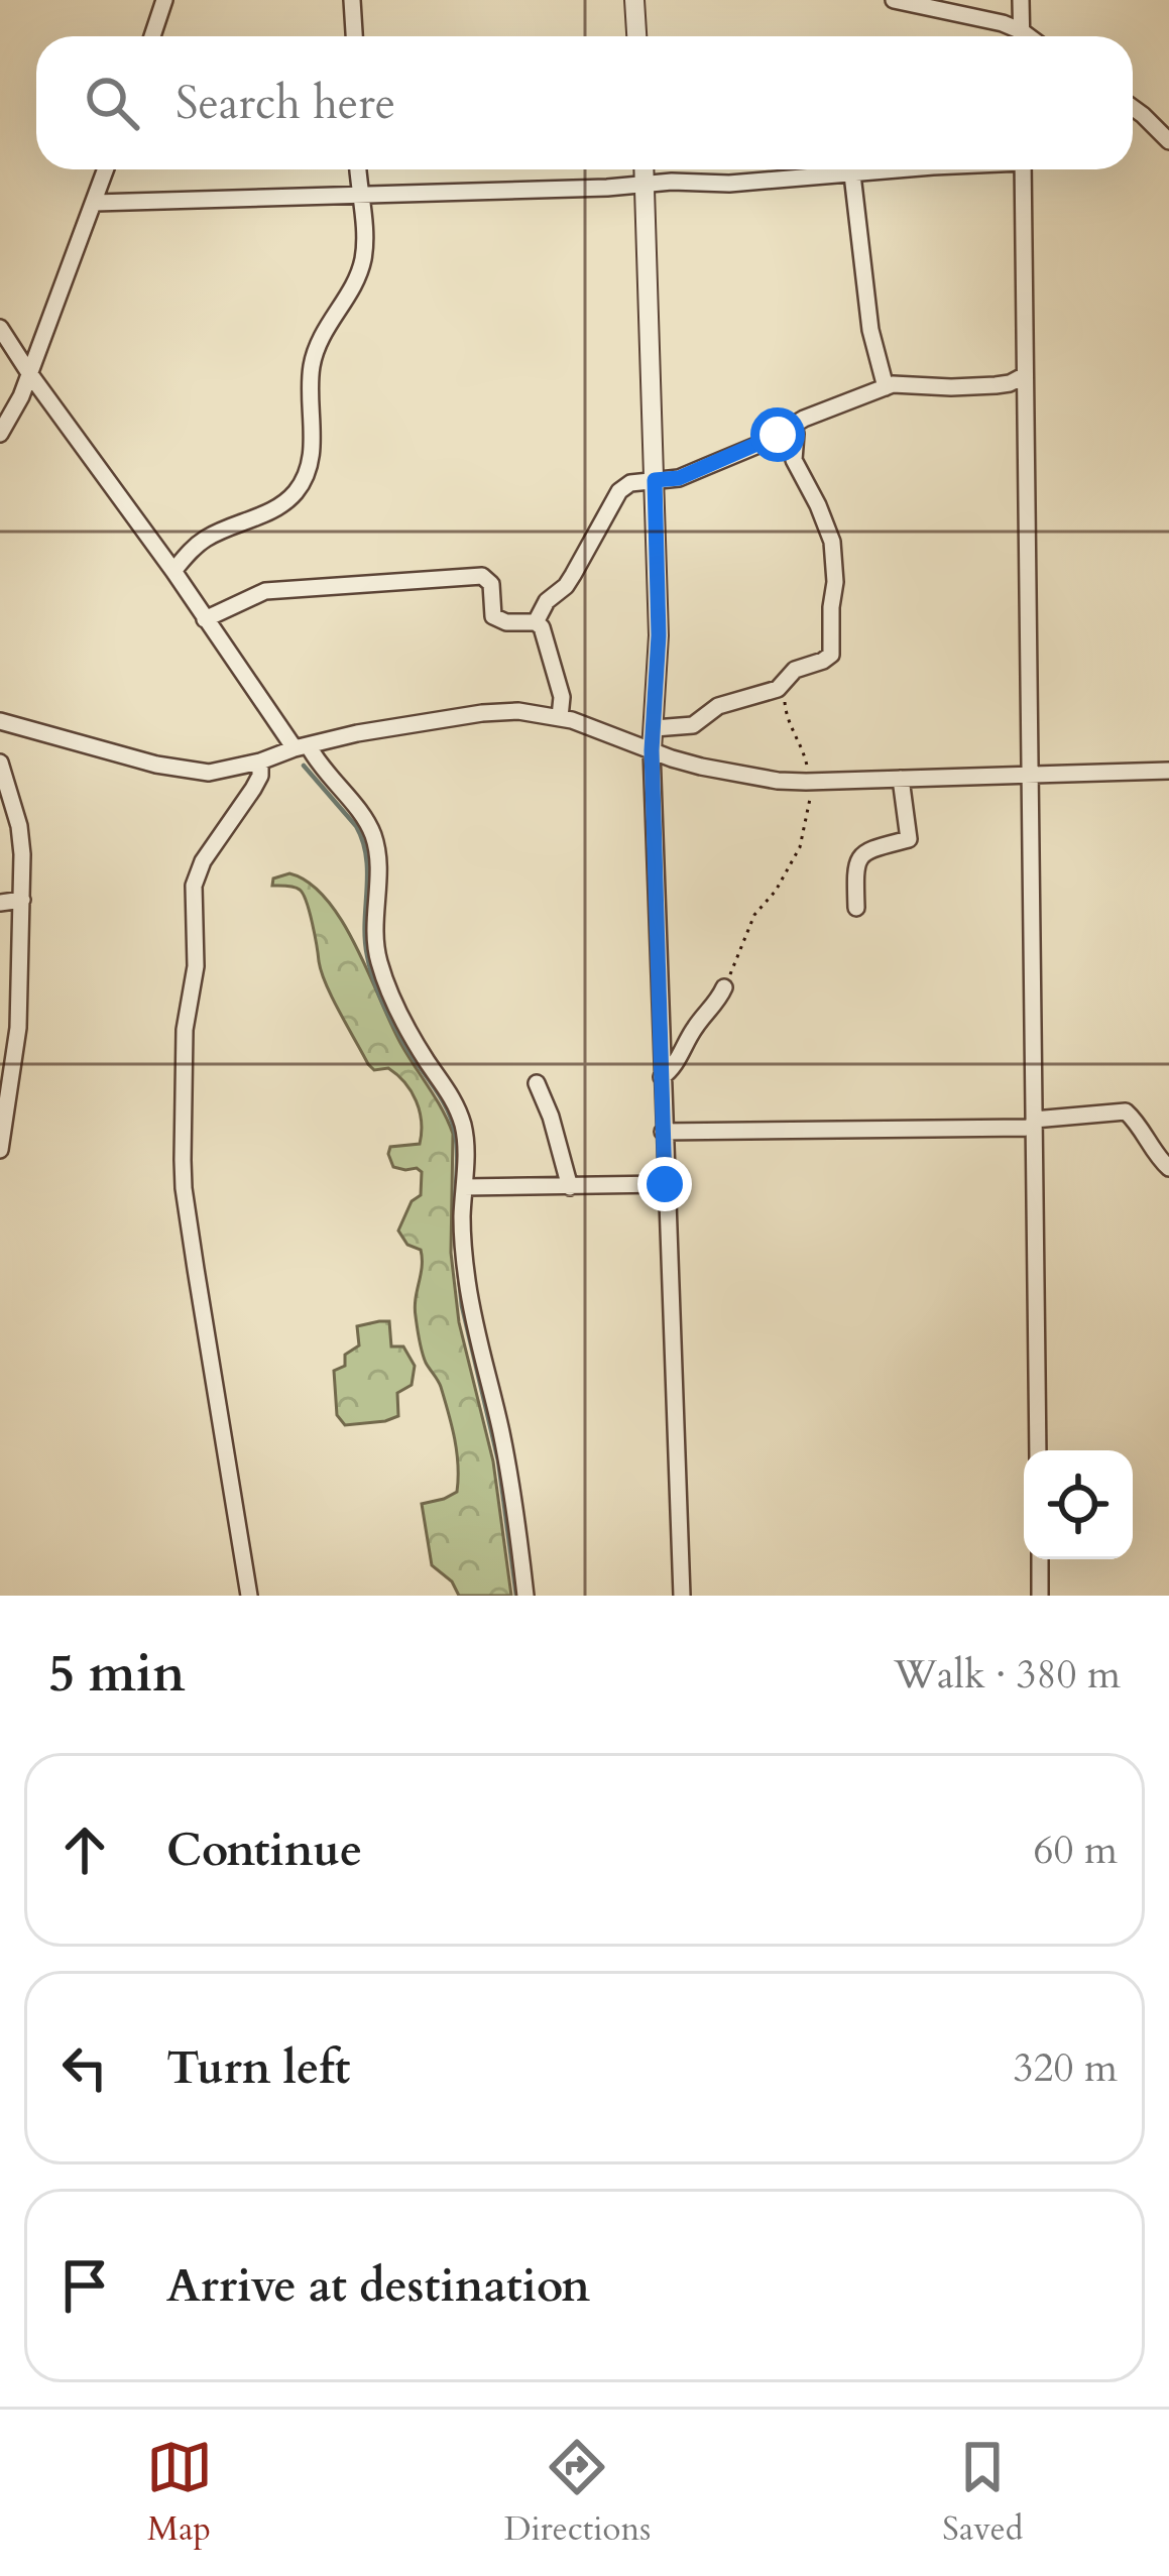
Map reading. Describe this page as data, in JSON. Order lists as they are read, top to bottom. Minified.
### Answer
{"page":{"search":"Search here","heading":["5 min","Walk · 380 m"],"list":[["Continue","60 m"],["Turn left","320 m"],"Arrive at destination"],"nav":["Map","Directions","Saved"]}}
